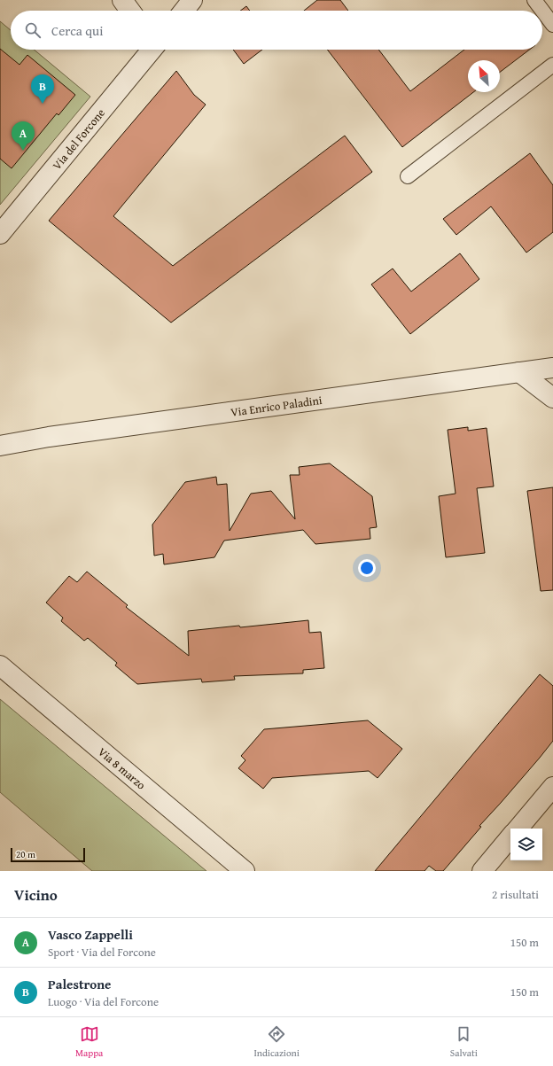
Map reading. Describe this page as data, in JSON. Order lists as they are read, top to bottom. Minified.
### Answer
{"streets":{"street":["Via del Forcone","Via Enrico Paladini","Via 8 marzo"]},"scale_bar":"20 m","north":"top left","page":{"search":"Cerca qui","pins":["B","A"],"scale":"20 m","heading":["Vicino","2 risultati"],"list":[{"mark":"A","name":"Vasco Zappelli","note":"Sport · Via del Forcone","value":"150 m"},{"mark":"B","name":"Palestrone","note":"Luogo · Via del Forcone","value":"150 m"}],"nav":["Mappa","Indicazioni","Salvati"]}}
